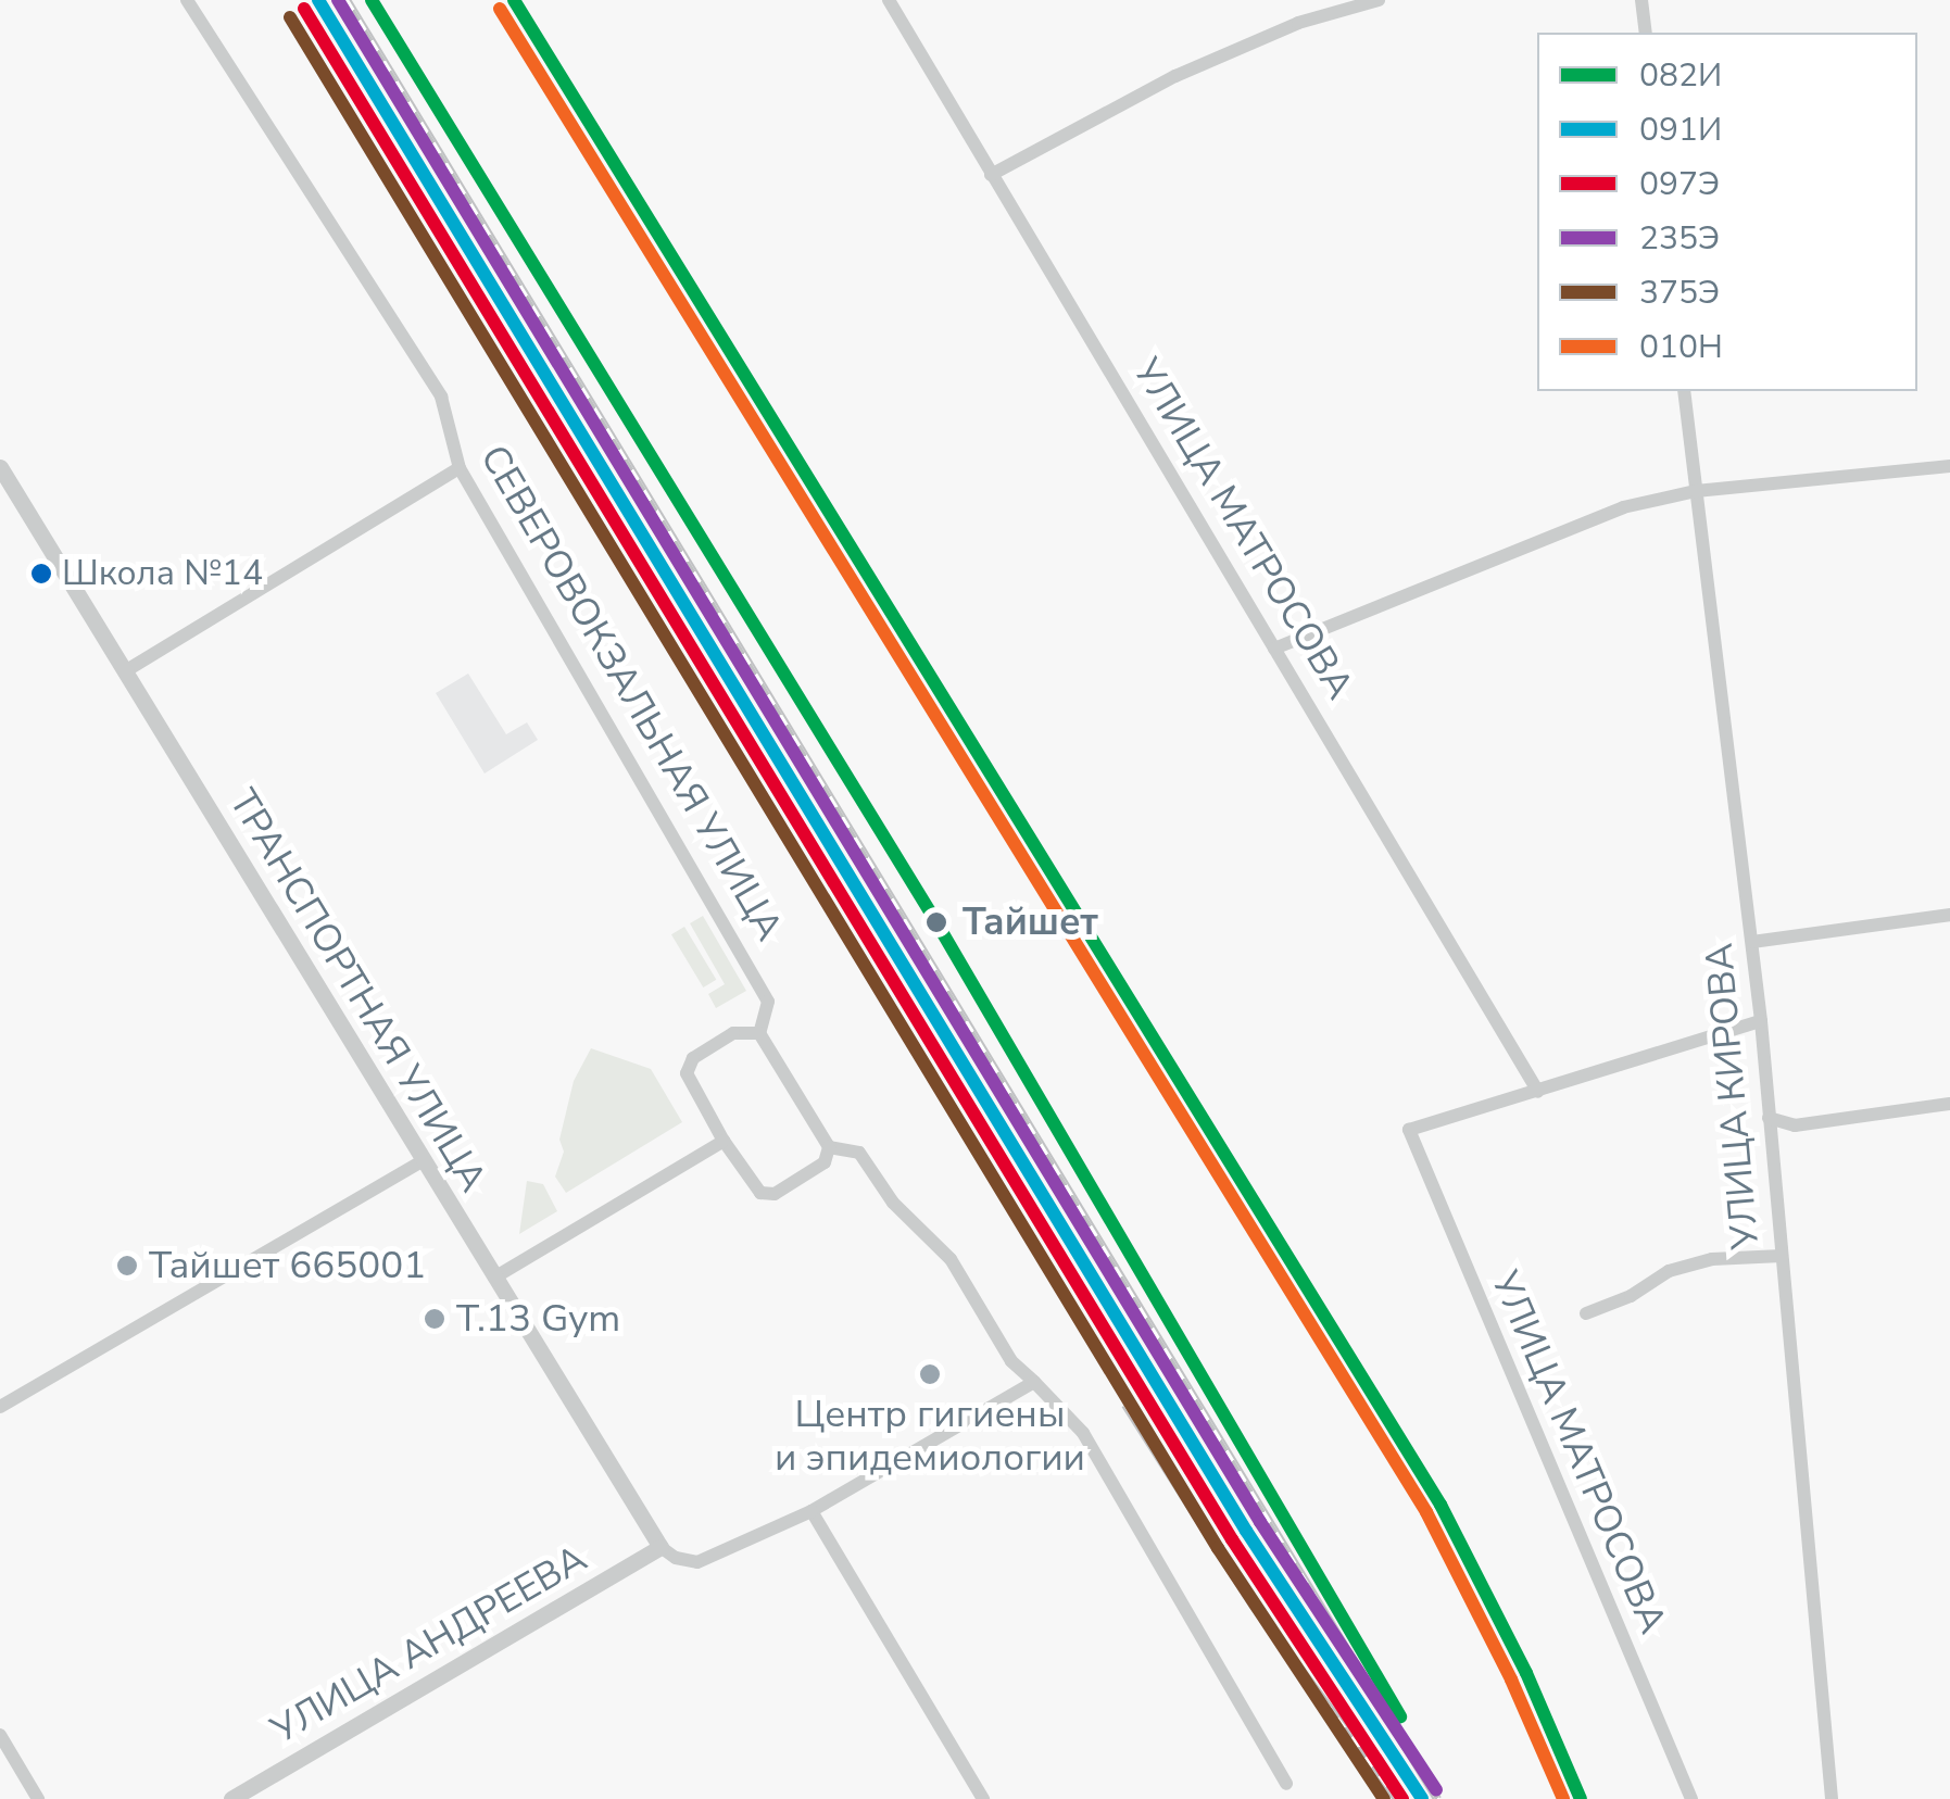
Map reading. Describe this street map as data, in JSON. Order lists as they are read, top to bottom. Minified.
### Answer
{"streets":{"street":["УЛИЦА МАТРОСОВА","СЕВЕРОВОКЗАЛЬНАЯ УЛИЦА","ТРАНСПОРТНАЯ УЛИЦА","УЛИЦА КИРОВА","УЛИЦА АНДРЕЕВА"]},"crossings":[["ТРАНСПОРТНАЯ УЛИЦА","УЛИЦА АНДРЕЕВА"]],"places":["Школа №14","Тайшет","Тайшет 665001","T.13 Gym","Центр гигиены и эпидемиологии"],"lines":["transit line 082И","transit line 091И","transit line 235Э","transit line 097Э","transit line 010Н","transit line 375Э"],"legend":["082И","091И","097Э","235Э","375Э","010Н"]}
